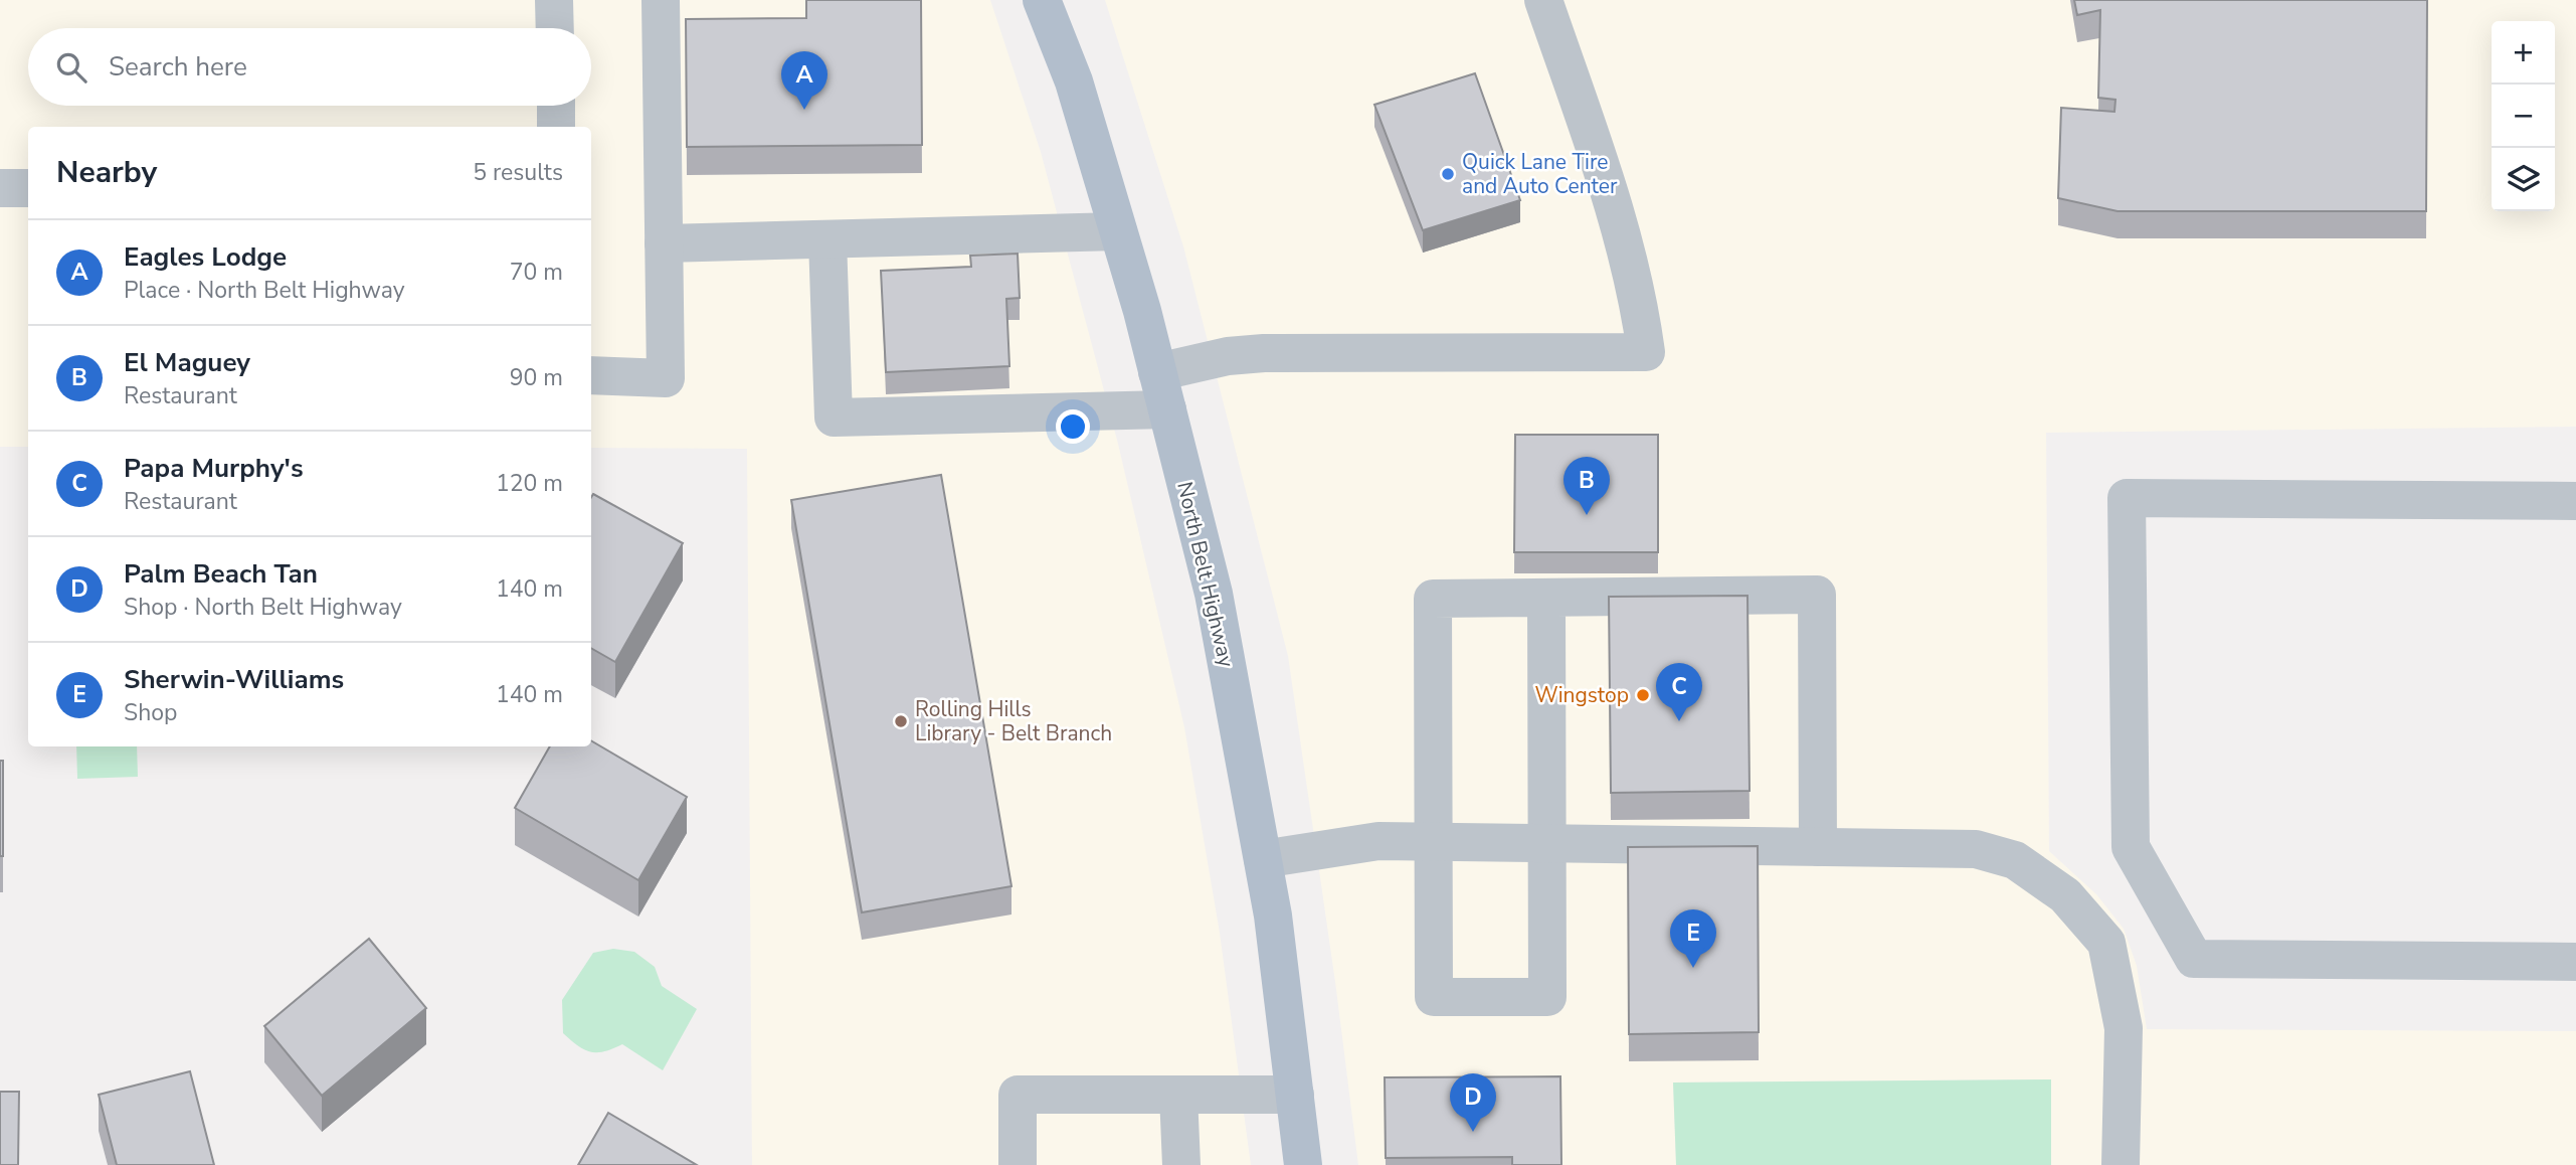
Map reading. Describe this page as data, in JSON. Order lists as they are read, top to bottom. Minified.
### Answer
{"streets":{"main road":["North Belt Highway"]},"places":["Quick Lane Tire and Auto Center","Wingstop","Rolling Hills Library - Belt Branch"],"page":{"map_buttons":["+","−"],"search":"Search here","pins":["A","B","C","E","D"],"heading":["Nearby","5 results"],"list":[{"mark":"A","name":"Eagles Lodge","note":"Place · North Belt Highway","value":"70 m"},{"mark":"B","name":"El Maguey","note":"Restaurant","value":"90 m"},{"mark":"C","name":"Papa Murphy's","note":"Restaurant","value":"120 m"},{"mark":"D","name":"Palm Beach Tan","note":"Shop · North Belt Highway","value":"140 m"},{"mark":"E","name":"Sherwin-Williams","note":"Shop","value":"140 m"}]}}
